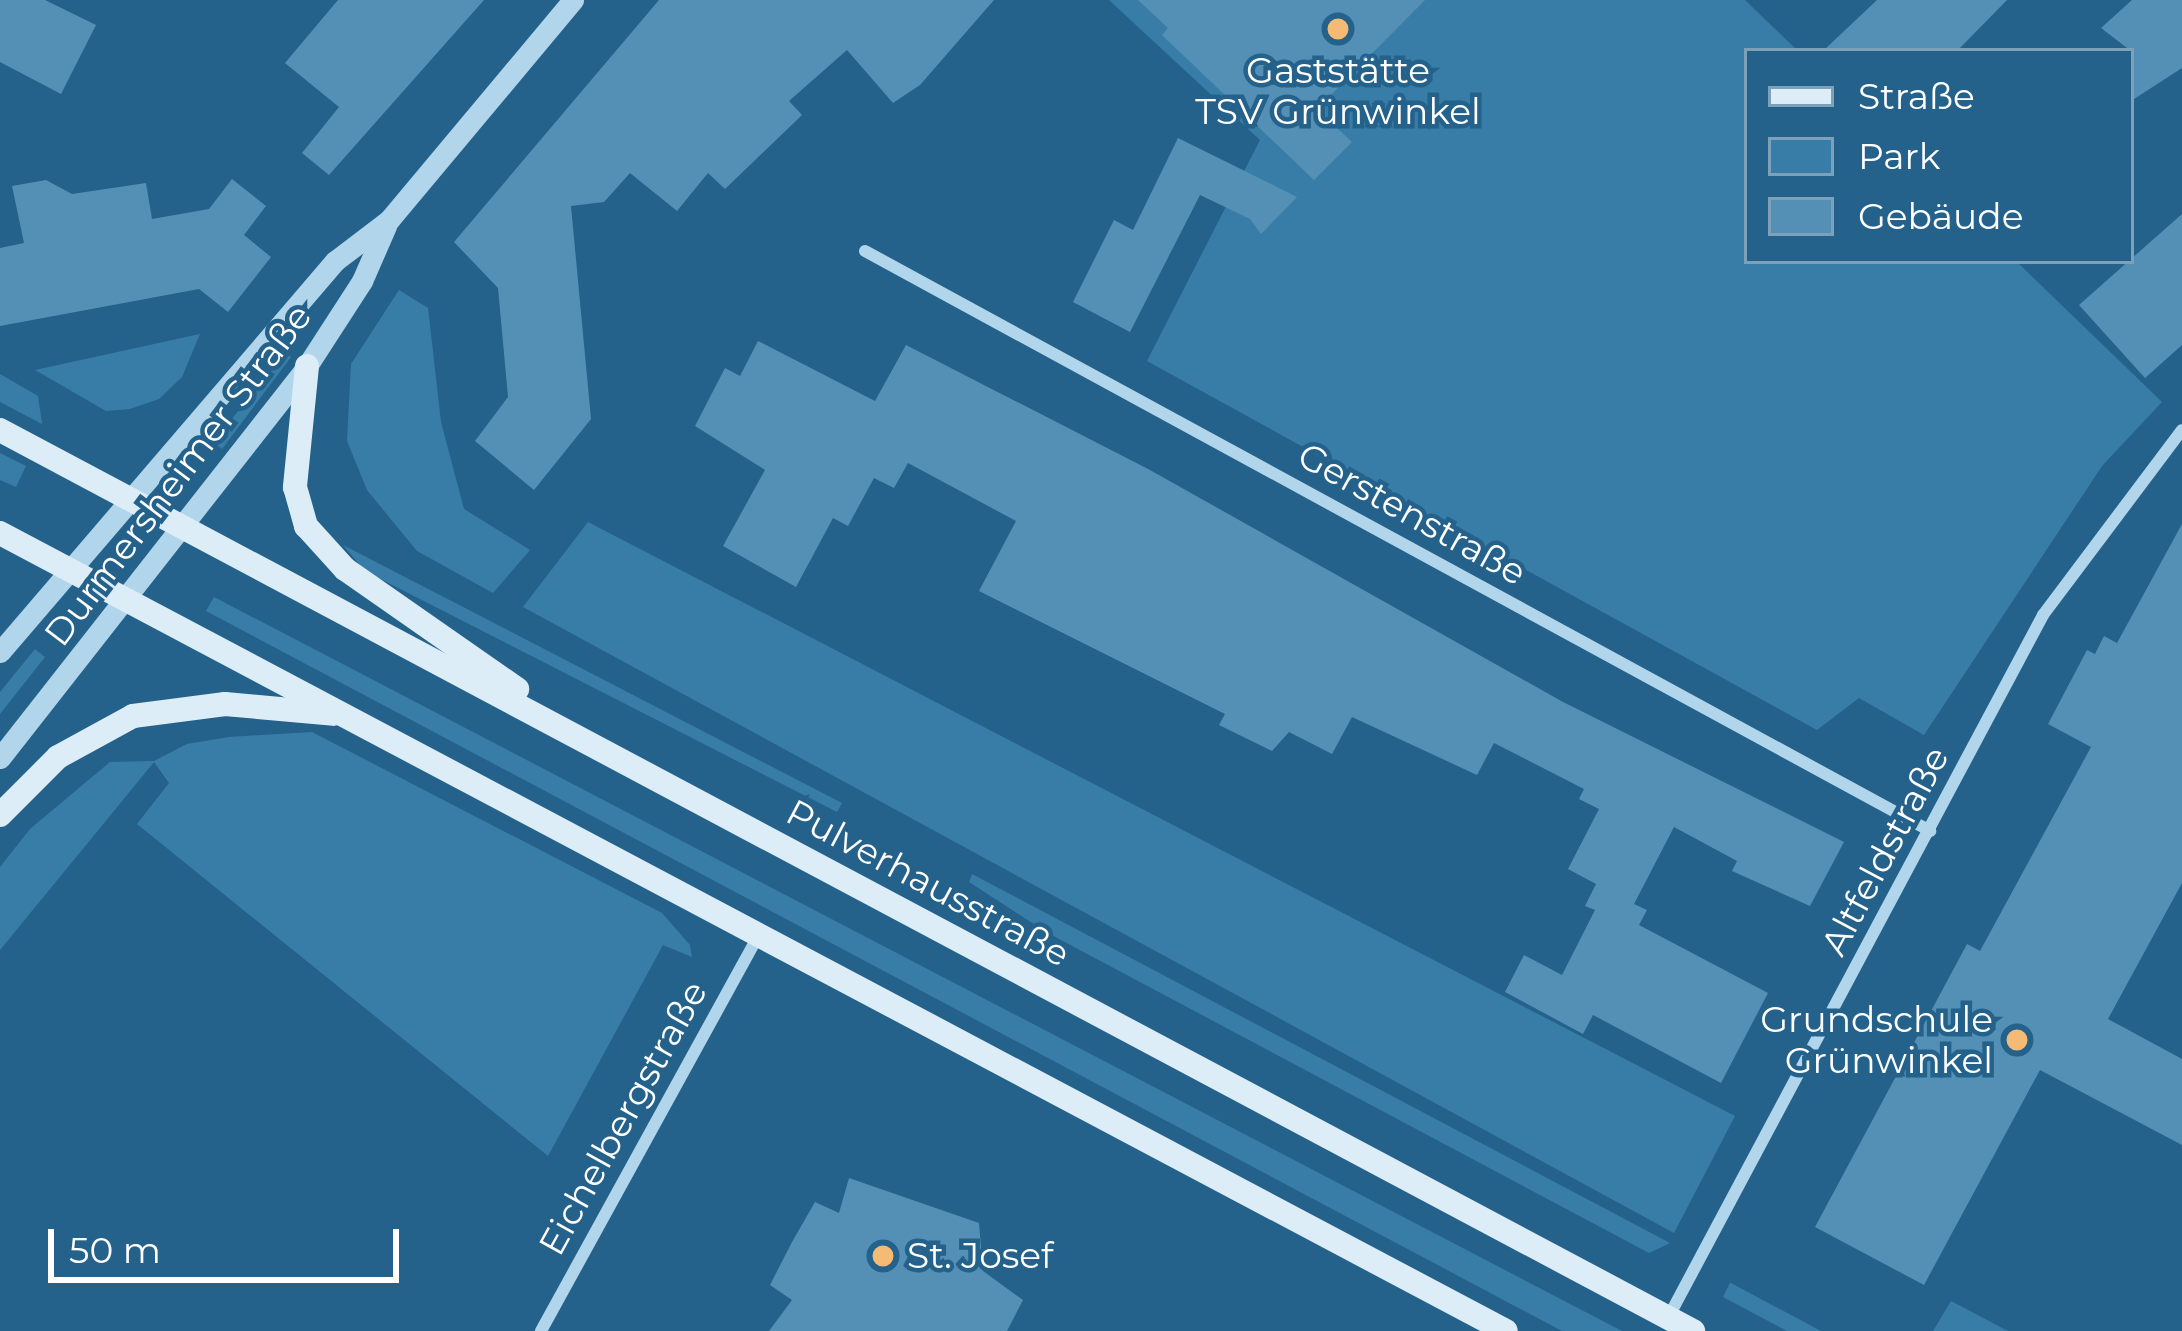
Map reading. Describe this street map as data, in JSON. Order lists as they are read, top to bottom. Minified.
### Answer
{"streets":{"main road":["Pulverhausstraße"],"street":["Durmersheimer Straße","Gerstenstraße","Altfeldstraße","Eichelbergstraße"]},"crossings":[["Durmersheimer Straße","Pulverhausstraße"],["Gerstenstraße","Altfeldstraße"],["Altfeldstraße","Pulverhausstraße"]],"places":["Gaststätte TSV Grünwinkel","Grundschule Grünwinkel","St. Josef"],"legend":["Straße","Park","Gebäude"],"scale_bar":"50 m"}
